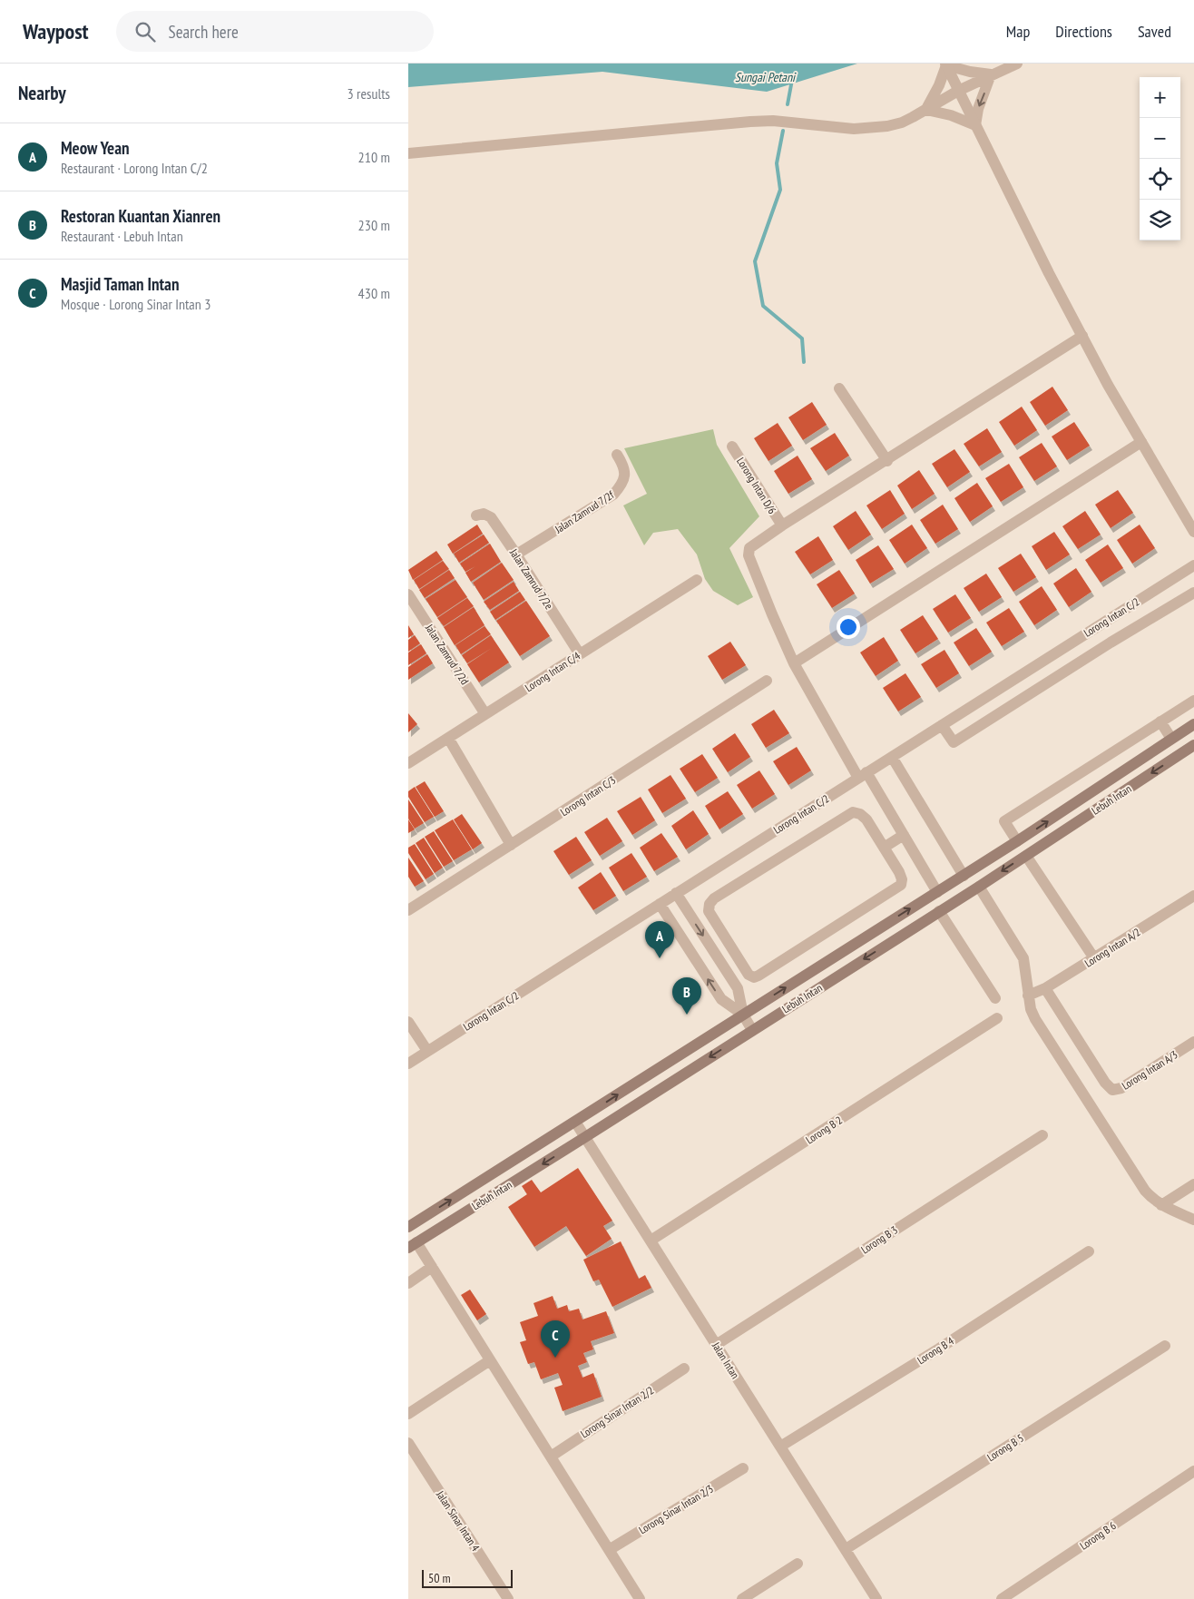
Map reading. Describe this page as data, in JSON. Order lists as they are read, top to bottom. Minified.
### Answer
{"streets":{"main road":["Lebuh Intan"],"street":["Lorong Intan D/6","Jalan Zamrud 7/2f","Jalan Zamrud 7/2e","Lorong Intan C/2","Jalan Zamrud 7/2d","Lorong Intan C/4","Lorong Intan C/3","Lorong Intan A/2","Lorong Intan A/3","Lorong B 2","Lorong B 3","Lorong B 4","Jalan Intan","Lorong Sinar Intan 2/2","Lorong B 5","Lorong Sinar Intan 2/3","Jalan Sinar Intan 4","Lorong B 6"]},"crossings":[["Jalan Zamrud 7/2f","Jalan Zamrud 7/2e"],["Jalan Zamrud 7/2e","Lorong Intan C/4"],["Jalan Zamrud 7/2d","Lorong Intan C/4"],["Lebuh Intan","Jalan Intan"],["Lorong Intan A/2","Lorong Intan A/3"],["Lorong B 2","Jalan Intan"],["Lorong B 3","Jalan Intan"],["Lorong B 4","Jalan Intan"],["Jalan Intan","Lorong B 5"]],"water":["Sungai Petani"],"scale_bar":"50 m","page":{"header":"Waypost","search":"Search here","nav":["Map","Directions","Saved"],"heading":["Nearby","3 results"],"map_buttons":["+","−"],"list":[{"mark":"A","name":"Meow Yean","note":"Restaurant · Lorong Intan C/2","value":"210 m"},{"mark":"B","name":"Restoran Kuantan Xianren","note":"Restaurant · Lebuh Intan","value":"230 m"},{"mark":"C","name":"Masjid Taman Intan","note":"Mosque · Lorong Sinar Intan 3","value":"430 m"}],"pins":["A","B","C"],"scale":"50 m"}}
